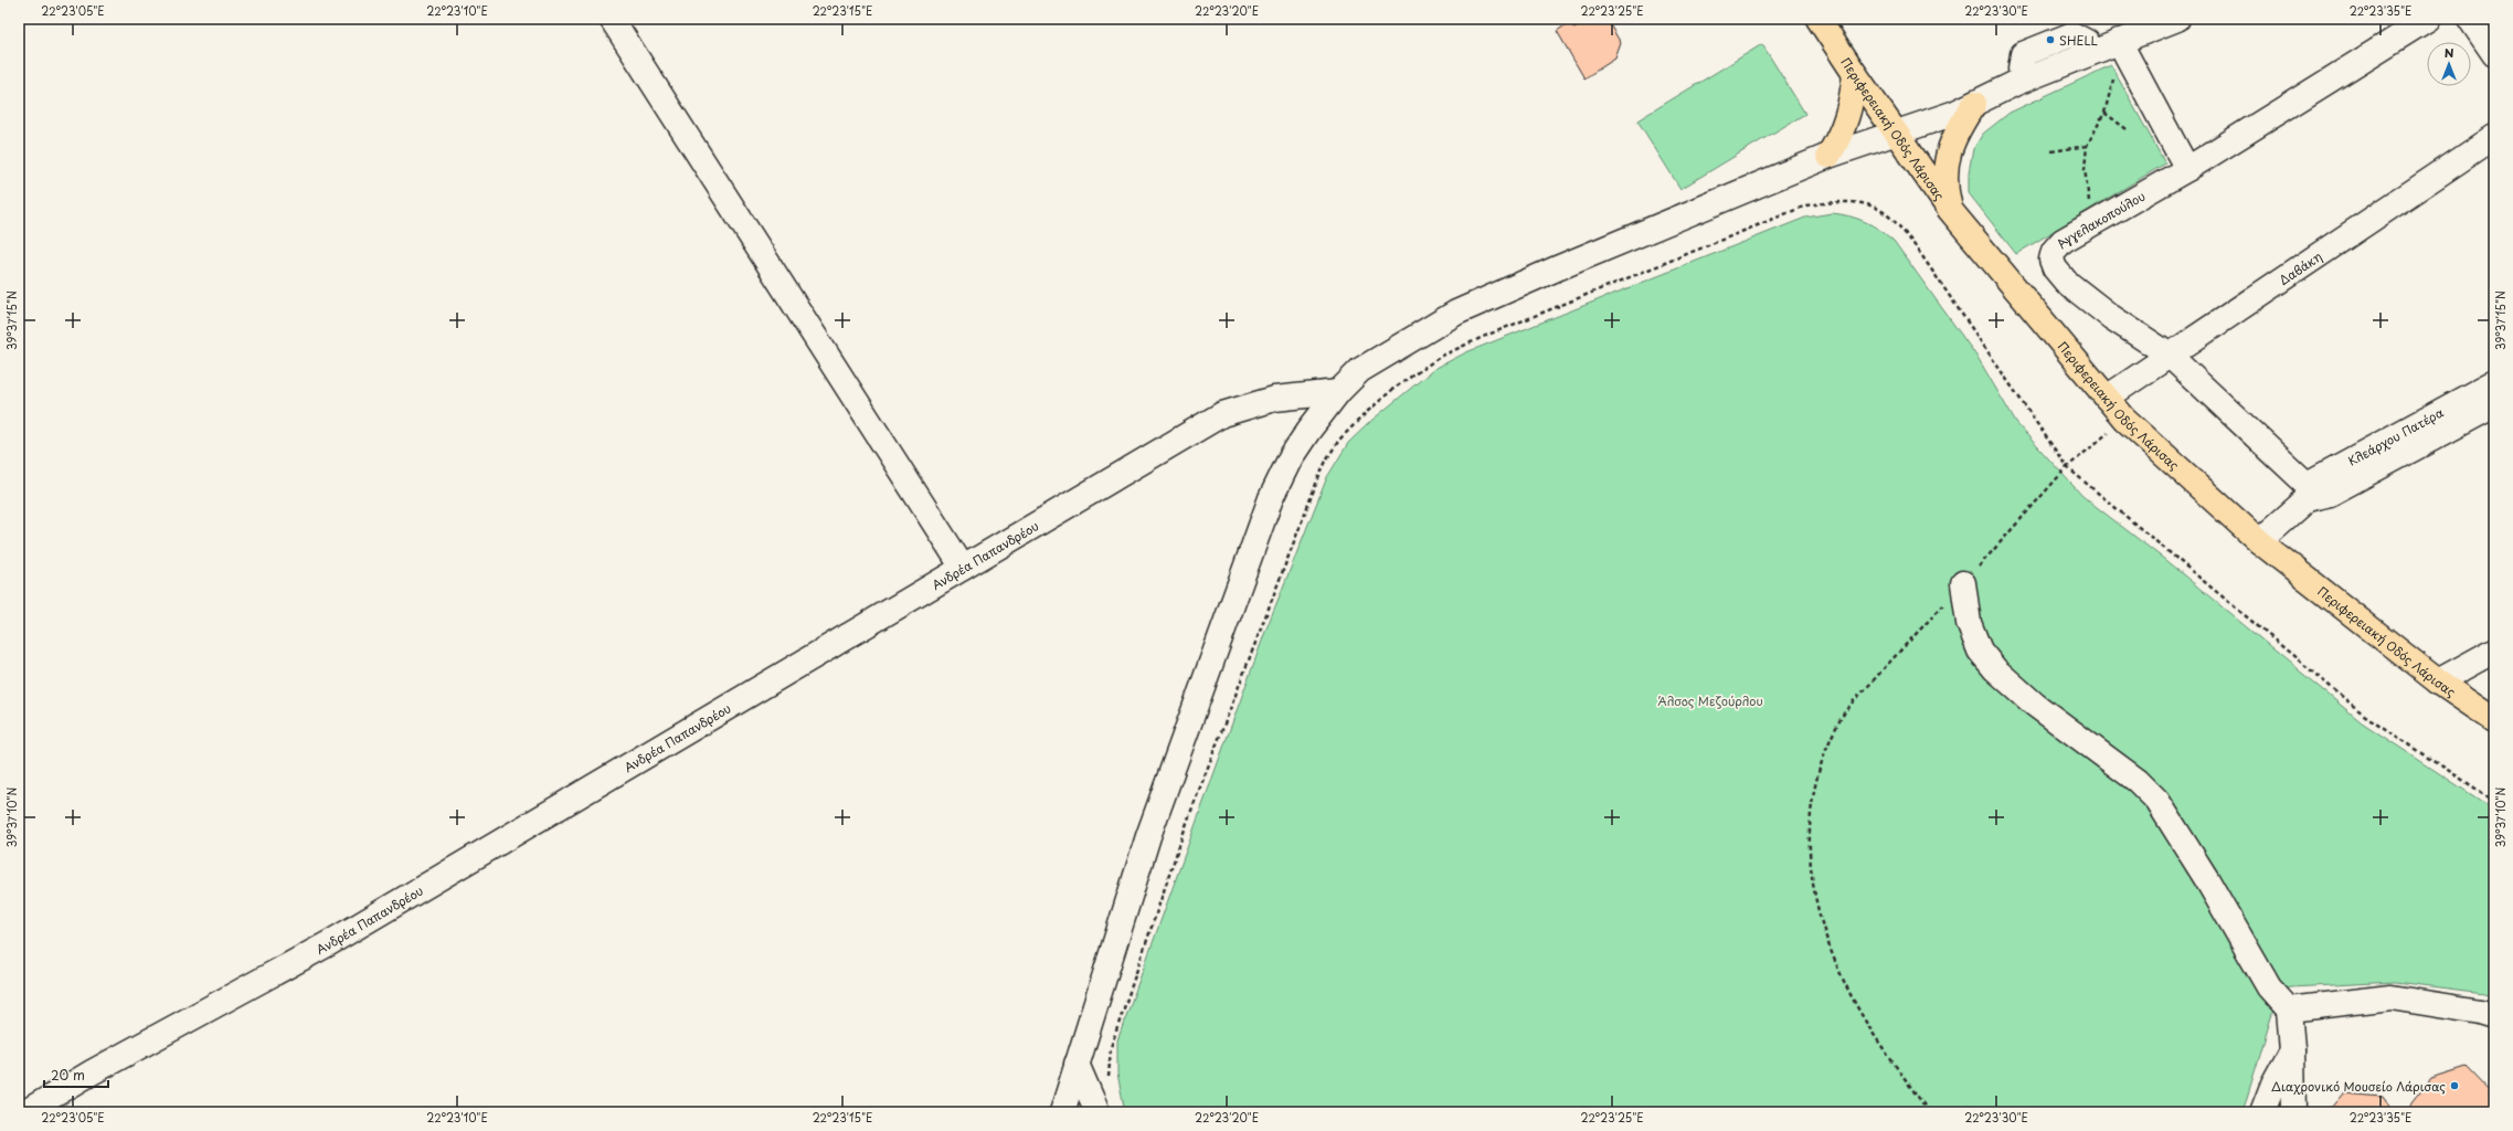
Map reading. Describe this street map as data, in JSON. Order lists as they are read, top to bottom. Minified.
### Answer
{"streets":{"highway":["Περιφερειακή Οδός Λάρισας"],"street":["Αγγελακοπούλου","Δαβάκη","Κλεάρχου Πατέρα","Ανδρέα Παπανδρέου"]},"crossings":[["Περιφερειακή Οδός Λάρισας","Δαβάκη"],["Περιφερειακή Οδός Λάρισας","Κλεάρχου Πατέρα"],["Αγγελακοπούλου","Δαβάκη"],["Αγγελακοπούλου","Κλεάρχου Πατέρα"]],"parks":["Άλσος Μεζούρλου"],"places":["SHELL","Διαχρονικό Μουσείο Λάρισας"],"scale_bar":"20 m","north":"top","coordinates":["22°23'05\"E","22°23'10\"E","22°23'15\"E","22°23'20\"E","22°23'25\"E","22°23'30\"E","22°23'35\"E","39°37'15\"N","39°37'10\"N"]}
